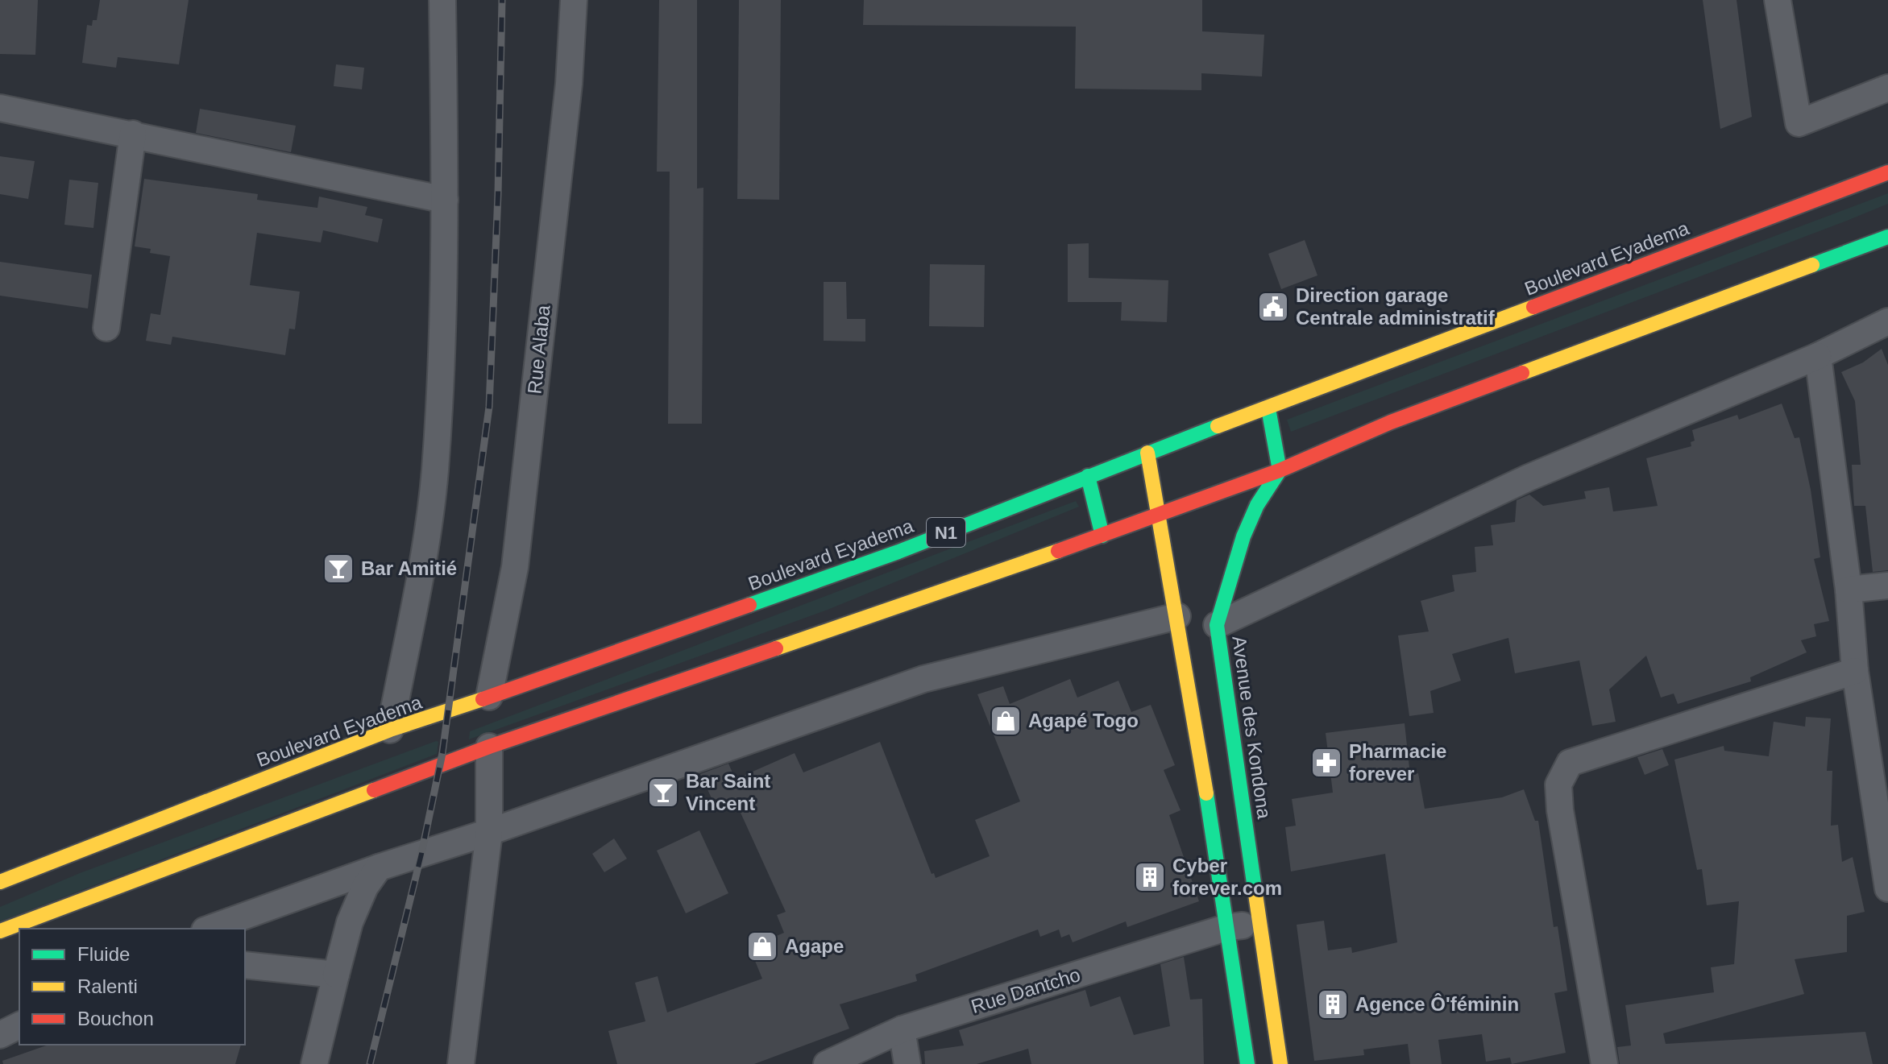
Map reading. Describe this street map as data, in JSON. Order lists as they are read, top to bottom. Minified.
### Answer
{"streets":{"main road":["Boulevard Eyadema","N1","Avenue des Kondona"],"street":["Rue Alaba","Rue Dantcho"]},"crossings":[["Boulevard Eyadema","Rue Alaba"],["Avenue des Kondona","Rue Dantcho"]],"places":{"public building":["Direction garage Centrale administratif"],"bar":["Bar Amitié","Bar Saint Vincent"],"shop":["Agapé Togo","Agape"],"pharmacy":["Pharmacie forever"],"building":["Cyber forever.com","Agence Ô'féminin"]},"legend":["Fluide","Ralenti","Bouchon"]}
